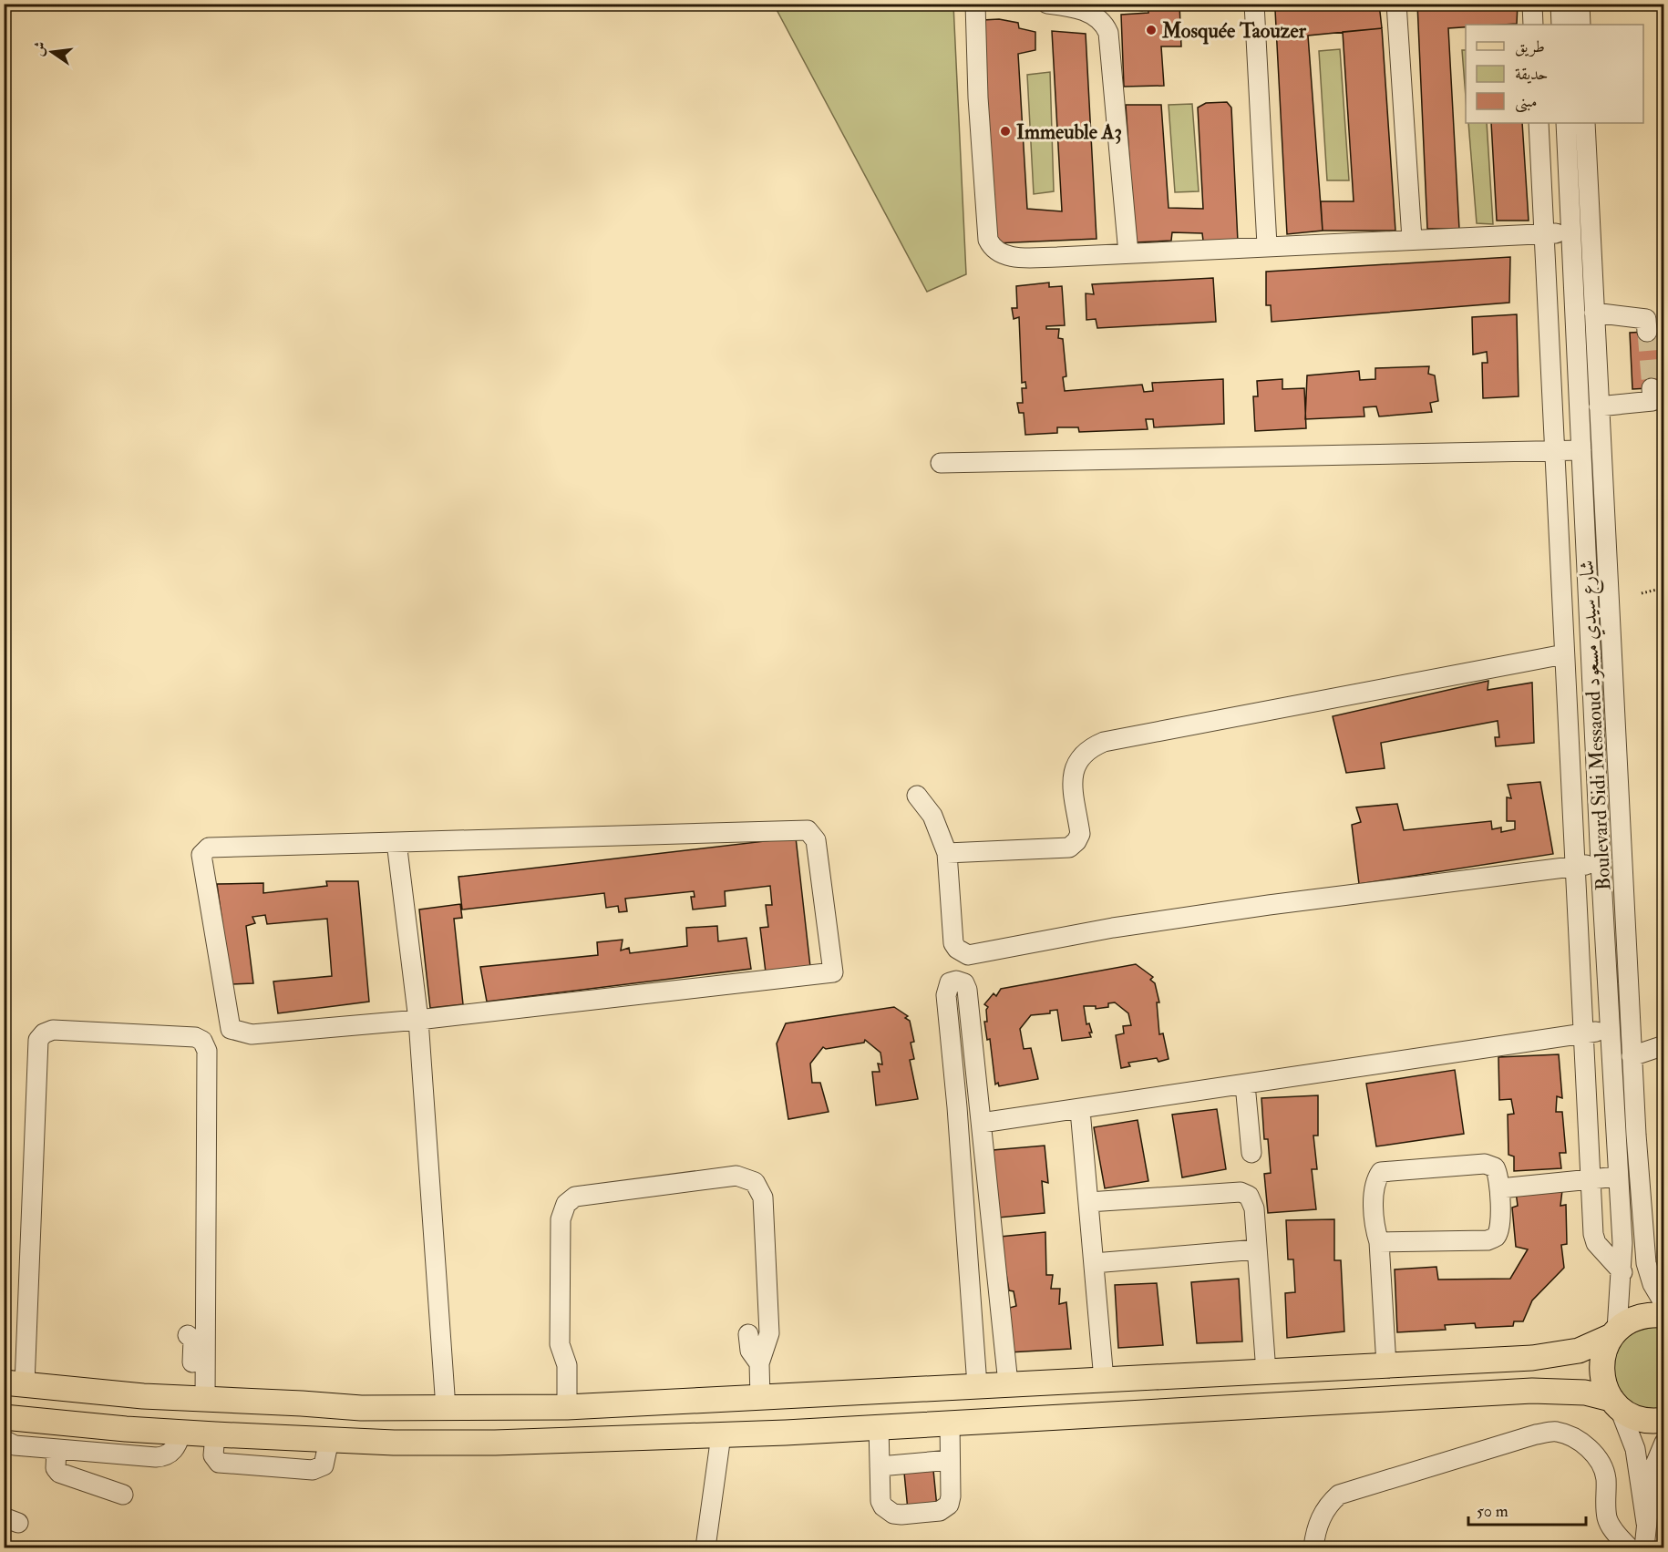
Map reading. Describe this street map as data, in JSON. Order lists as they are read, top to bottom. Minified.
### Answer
{"streets":{"street":["Boulevard Sidi Messaoud شارع سيدي مسعود"]},"places":["Mosquée Taouzer","Immeuble A3"],"legend":["طريق","حديقة","مبنى"],"scale_bar":"50 m","north":"left"}
